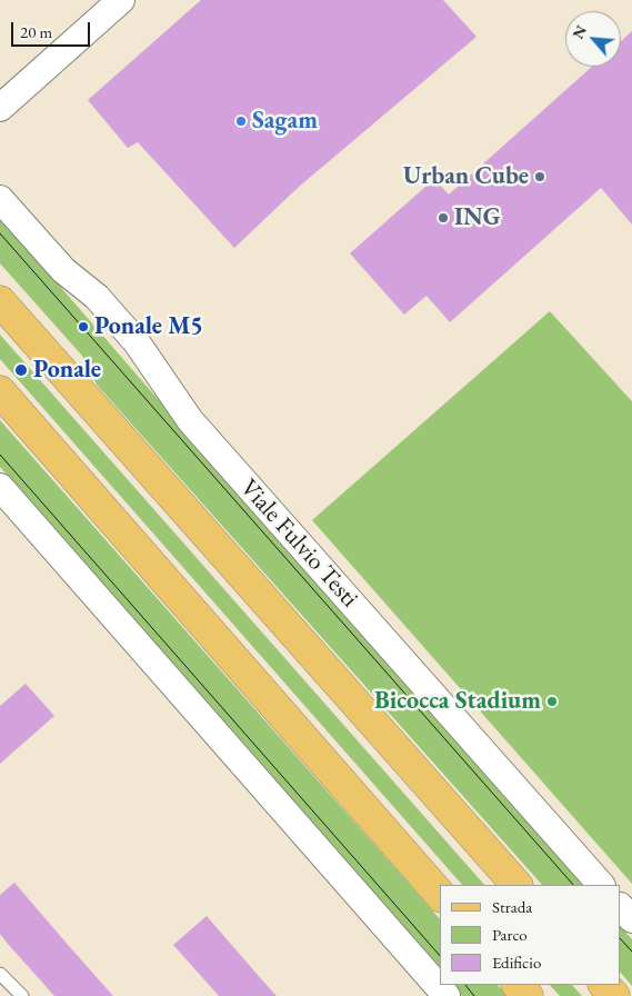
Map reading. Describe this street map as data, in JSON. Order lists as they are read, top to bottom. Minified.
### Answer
{"streets":{"street":["Viale Fulvio Testi"]},"places":["Sagam","Urban Cube","ING","Ponale M5","Ponale","Bicocca Stadium"],"legend":["Strada","Parco","Edificio"],"scale_bar":"20 m","north":"top left"}
